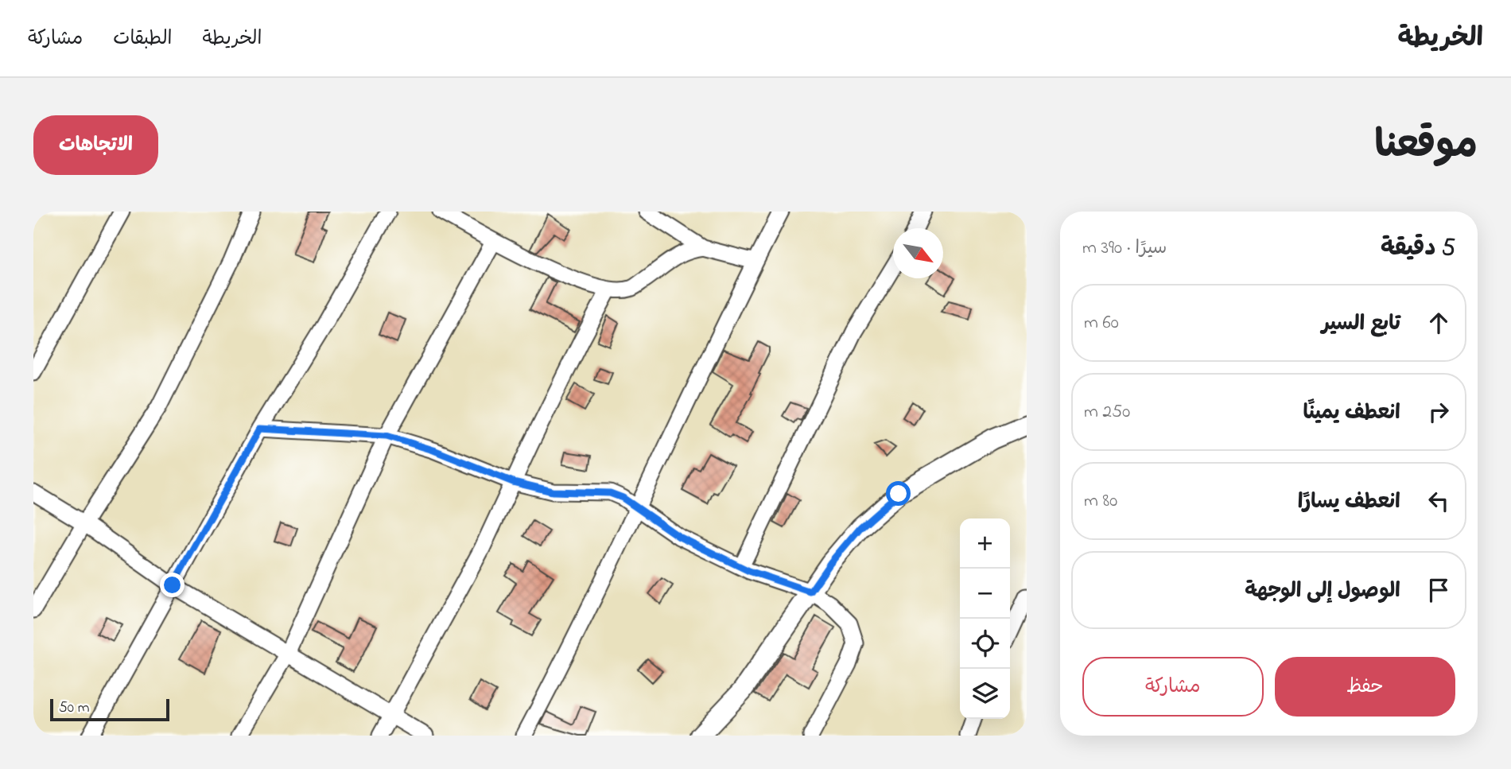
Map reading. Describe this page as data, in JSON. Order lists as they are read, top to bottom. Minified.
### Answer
{"scale_bar":"50 m","north":"bottom right","page":{"header":"الخريطة","nav":["الخريطة","الطبقات","مشاركة"],"title":"موقعنا","buttons":["الاتجاهات",["حفظ","مشاركة"]],"heading":["5 دقيقة","سيرًا · 390 m"],"list":[["تابع السير","60 m"],["انعطف يمينًا","250 m"],["انعطف يسارًا","80 m"],"الوصول إلى الوجهة"],"map_buttons":["+","−"],"scale":"50 m"}}
